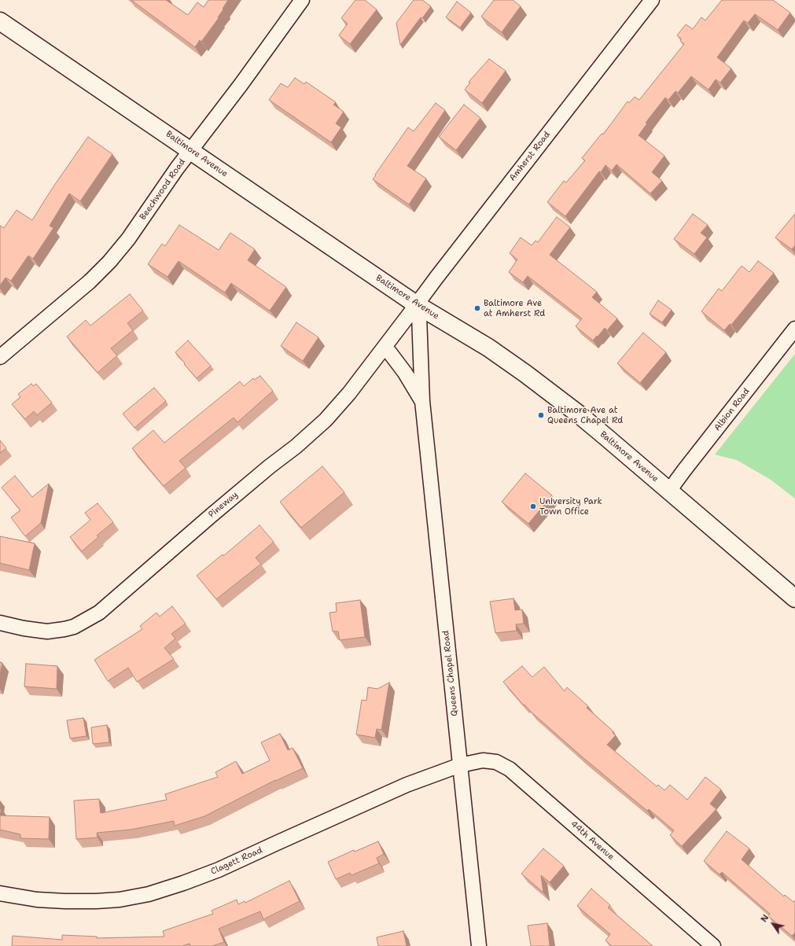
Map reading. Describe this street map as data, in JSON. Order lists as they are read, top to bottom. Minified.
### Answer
{"streets":{"main road":["Baltimore Avenue"],"street":["Amherst Road","Beechwood Road","Albion Road","Pineway","Queens Chapel Road","44th Avenue","Clagett Road"]},"crossings":[["Baltimore Avenue","Amherst Road"],["Baltimore Avenue","Beechwood Road"],["Baltimore Avenue","Albion Road"],["Baltimore Avenue","Pineway"],["Baltimore Avenue","Queens Chapel Road"],["Amherst Road","Pineway"],["Amherst Road","Queens Chapel Road"],["Pineway","Queens Chapel Road"],["Queens Chapel Road","44th Avenue"],["Queens Chapel Road","Clagett Road"],["44th Avenue","Clagett Road"]],"places":["Baltimore Ave at Amherst Rd","Baltimore Ave at Queens Chapel Rd","University Park Town Office"],"north":"top left"}
